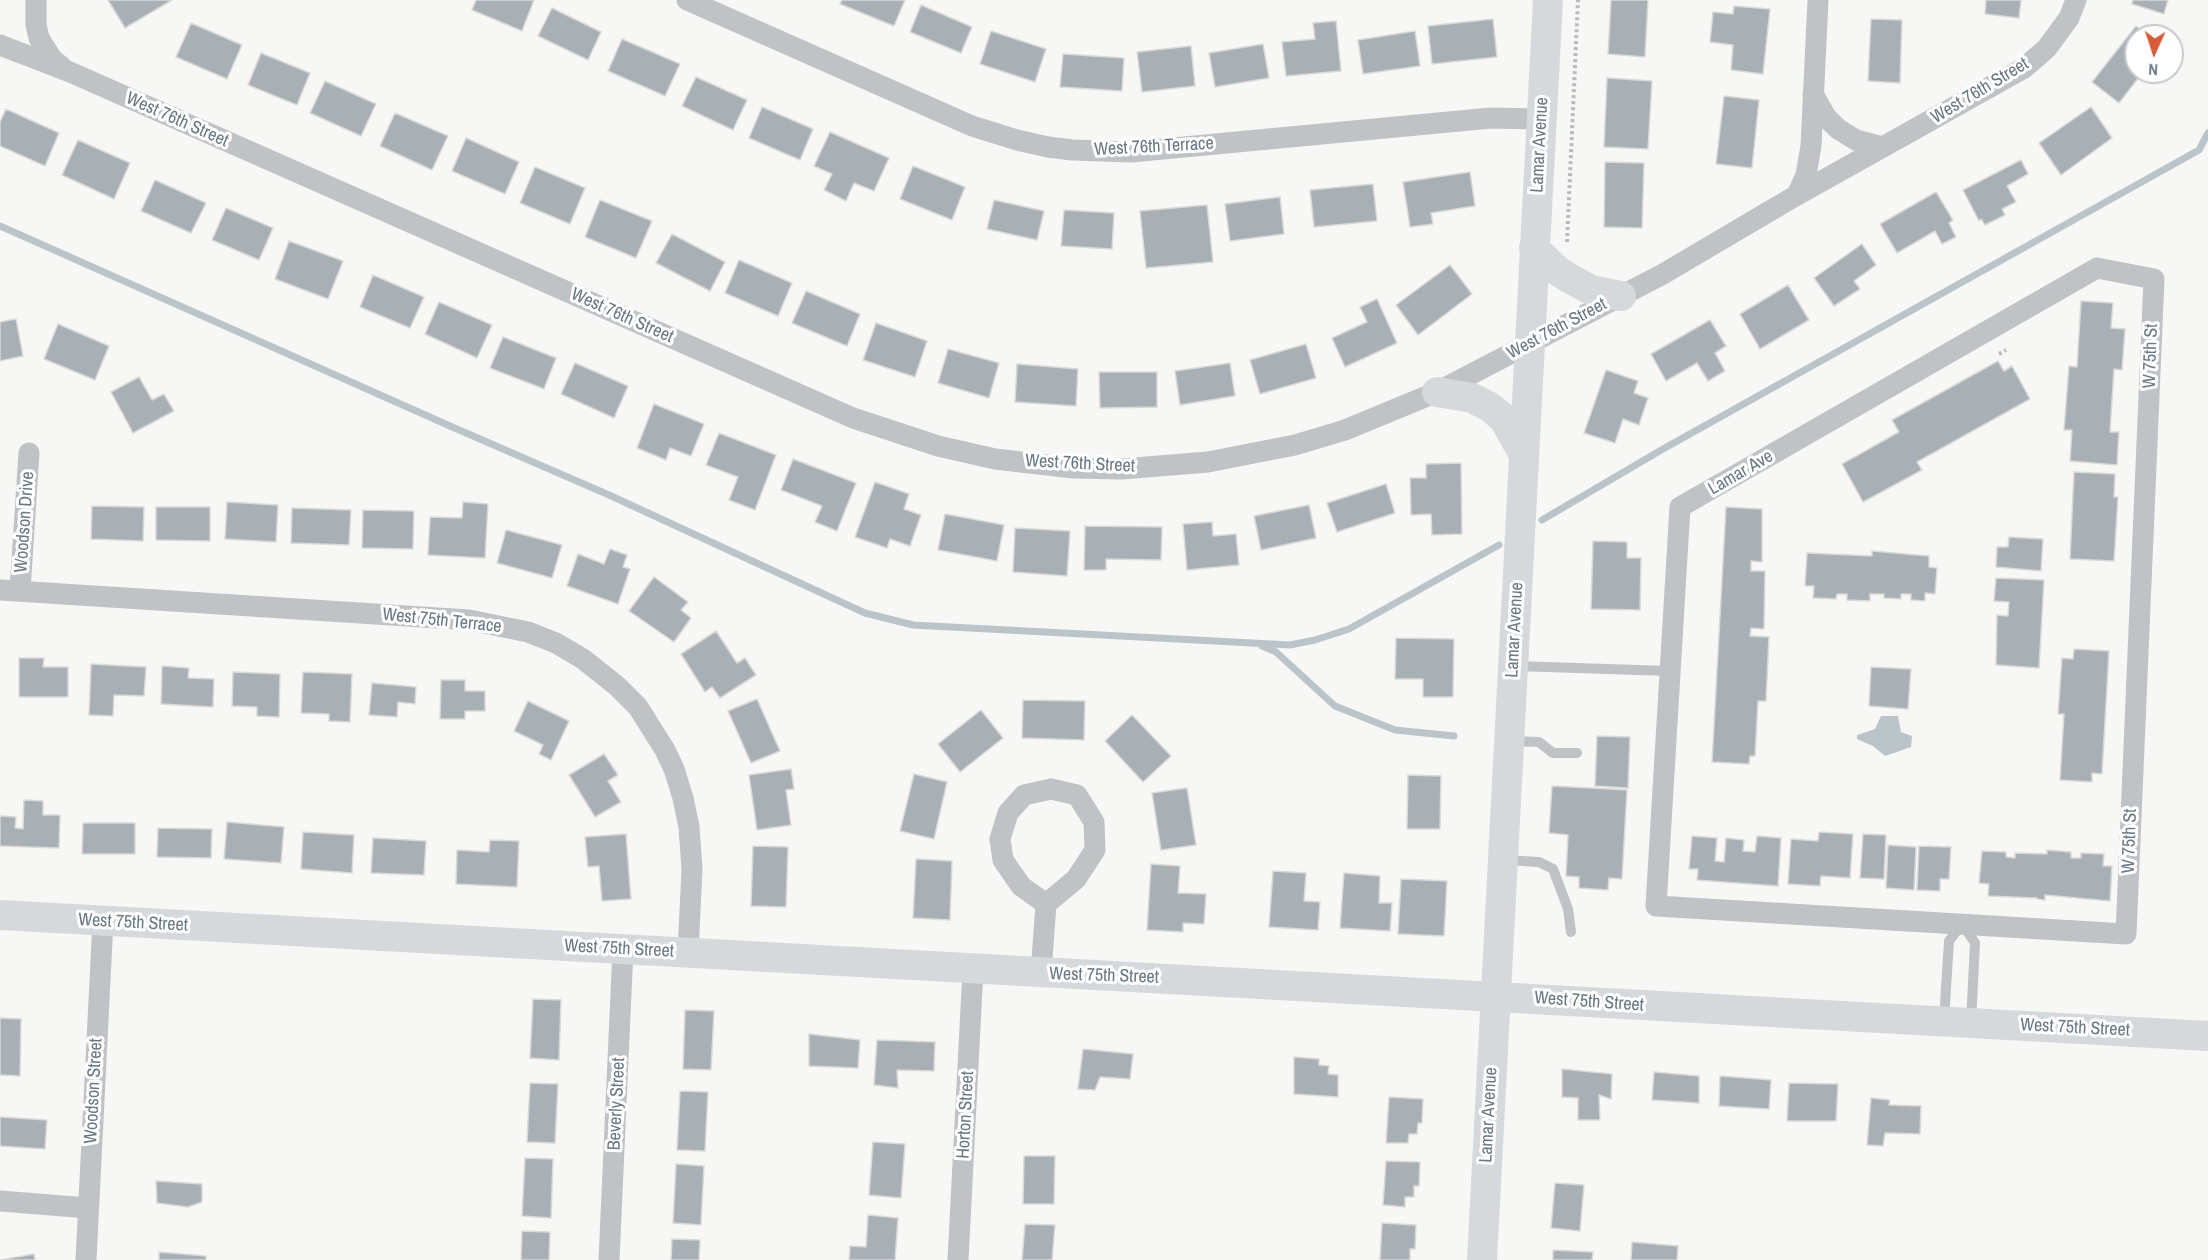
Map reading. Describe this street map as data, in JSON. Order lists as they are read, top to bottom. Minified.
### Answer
{"streets":{"main road":["Lamar Avenue","West 75th Street"],"street":["West 76th Street","West 76th Terrace","W 75th St","Lamar Ave","Woodson Drive","West 75th Terrace","Woodson Street","Beverly Street","Horton Street"]},"crossings":[["West 76th Street","Lamar Avenue"],["Lamar Avenue","West 76th Terrace"],["Lamar Avenue","West 75th Street"],["W 75th St","Lamar Ave"],["Woodson Drive","West 75th Terrace"],["West 75th Terrace","West 75th Street"],["West 75th Street","Woodson Street"],["West 75th Street","Beverly Street"],["West 75th Street","Horton Street"]],"north":"bottom"}
